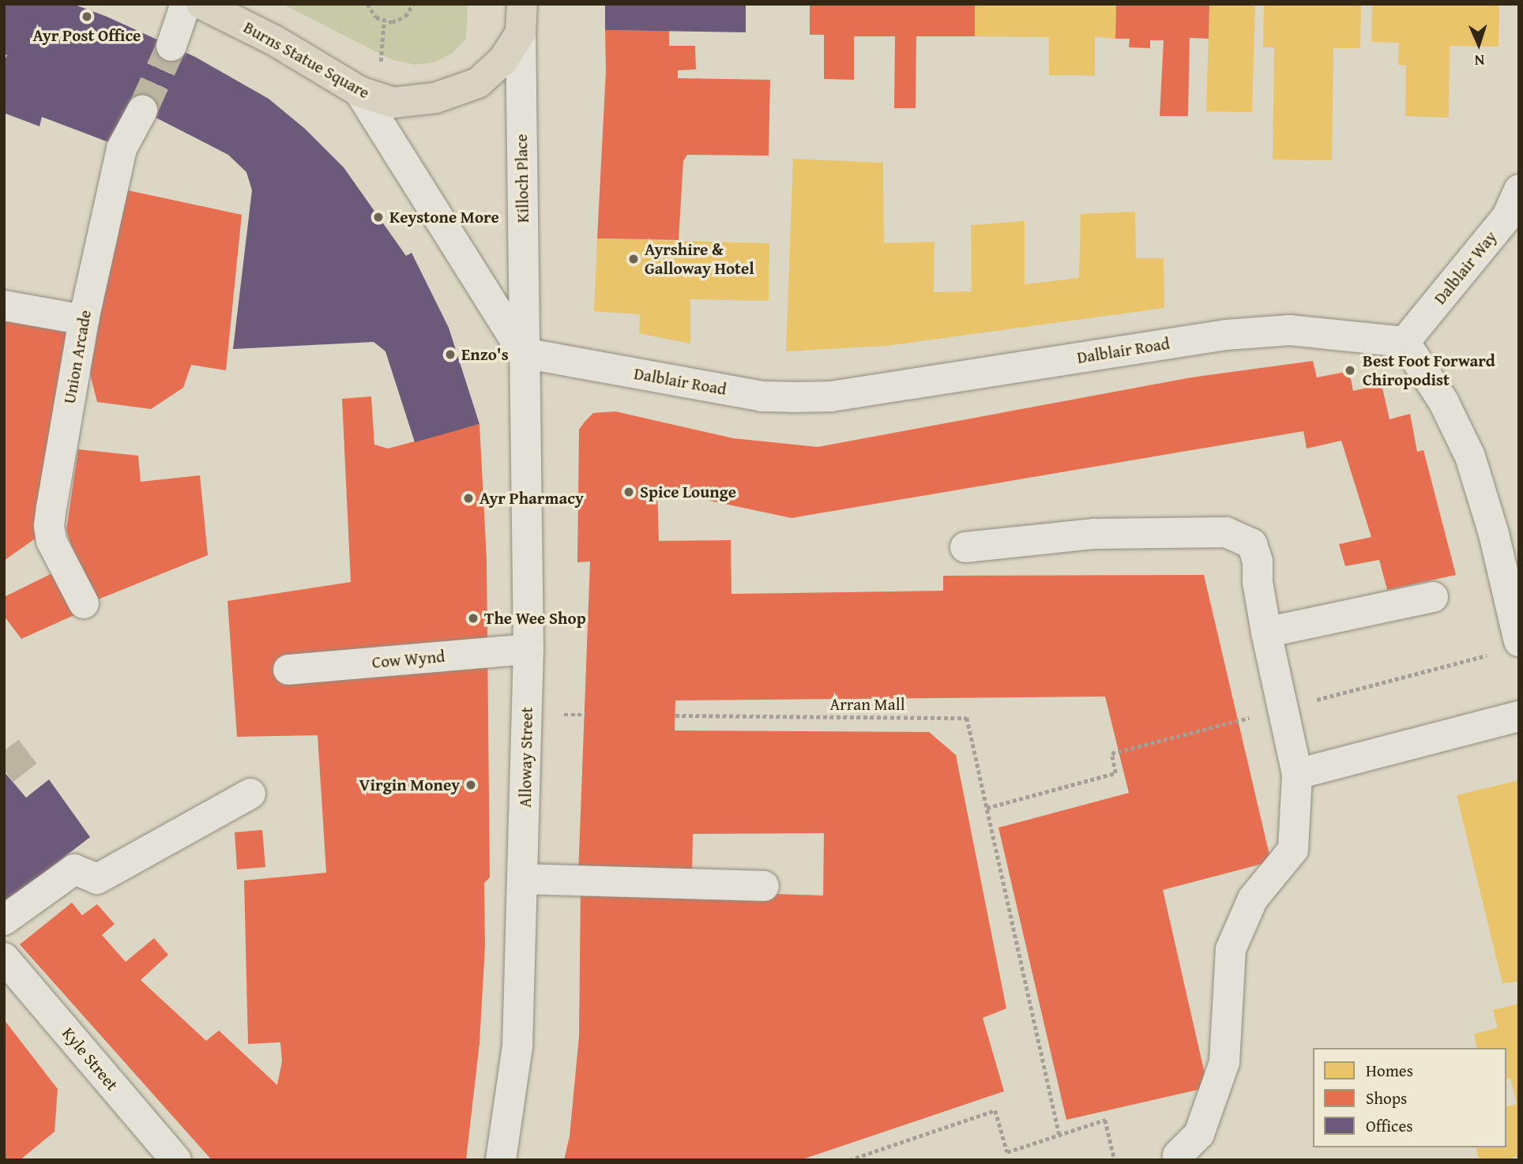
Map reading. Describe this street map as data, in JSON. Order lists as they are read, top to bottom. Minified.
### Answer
{"streets":{"main road":["Burns Statue Square"],"street":["Killoch Place","Dalblair Way","Dalblair Road","Union Arcade","Cow Wynd","Alloway Street","Kyle Street"],"path":["Arran Mall"]},"crossings":[["Burns Statue Square","Killoch Place"],["Killoch Place","Dalblair Road"],["Killoch Place","Alloway Street"],["Dalblair Way","Dalblair Road"],["Dalblair Road","Alloway Street"],["Cow Wynd","Alloway Street"]],"places":["Ayr Post Office","Keystone More","Ayrshire & Galloway Hotel","Enzo's","Best Foot Forward Chiropodist","Spice Lounge","Ayr Pharmacy","The Wee Shop","Virgin Money"],"legend":["Homes","Shops","Offices"],"north":"bottom"}
